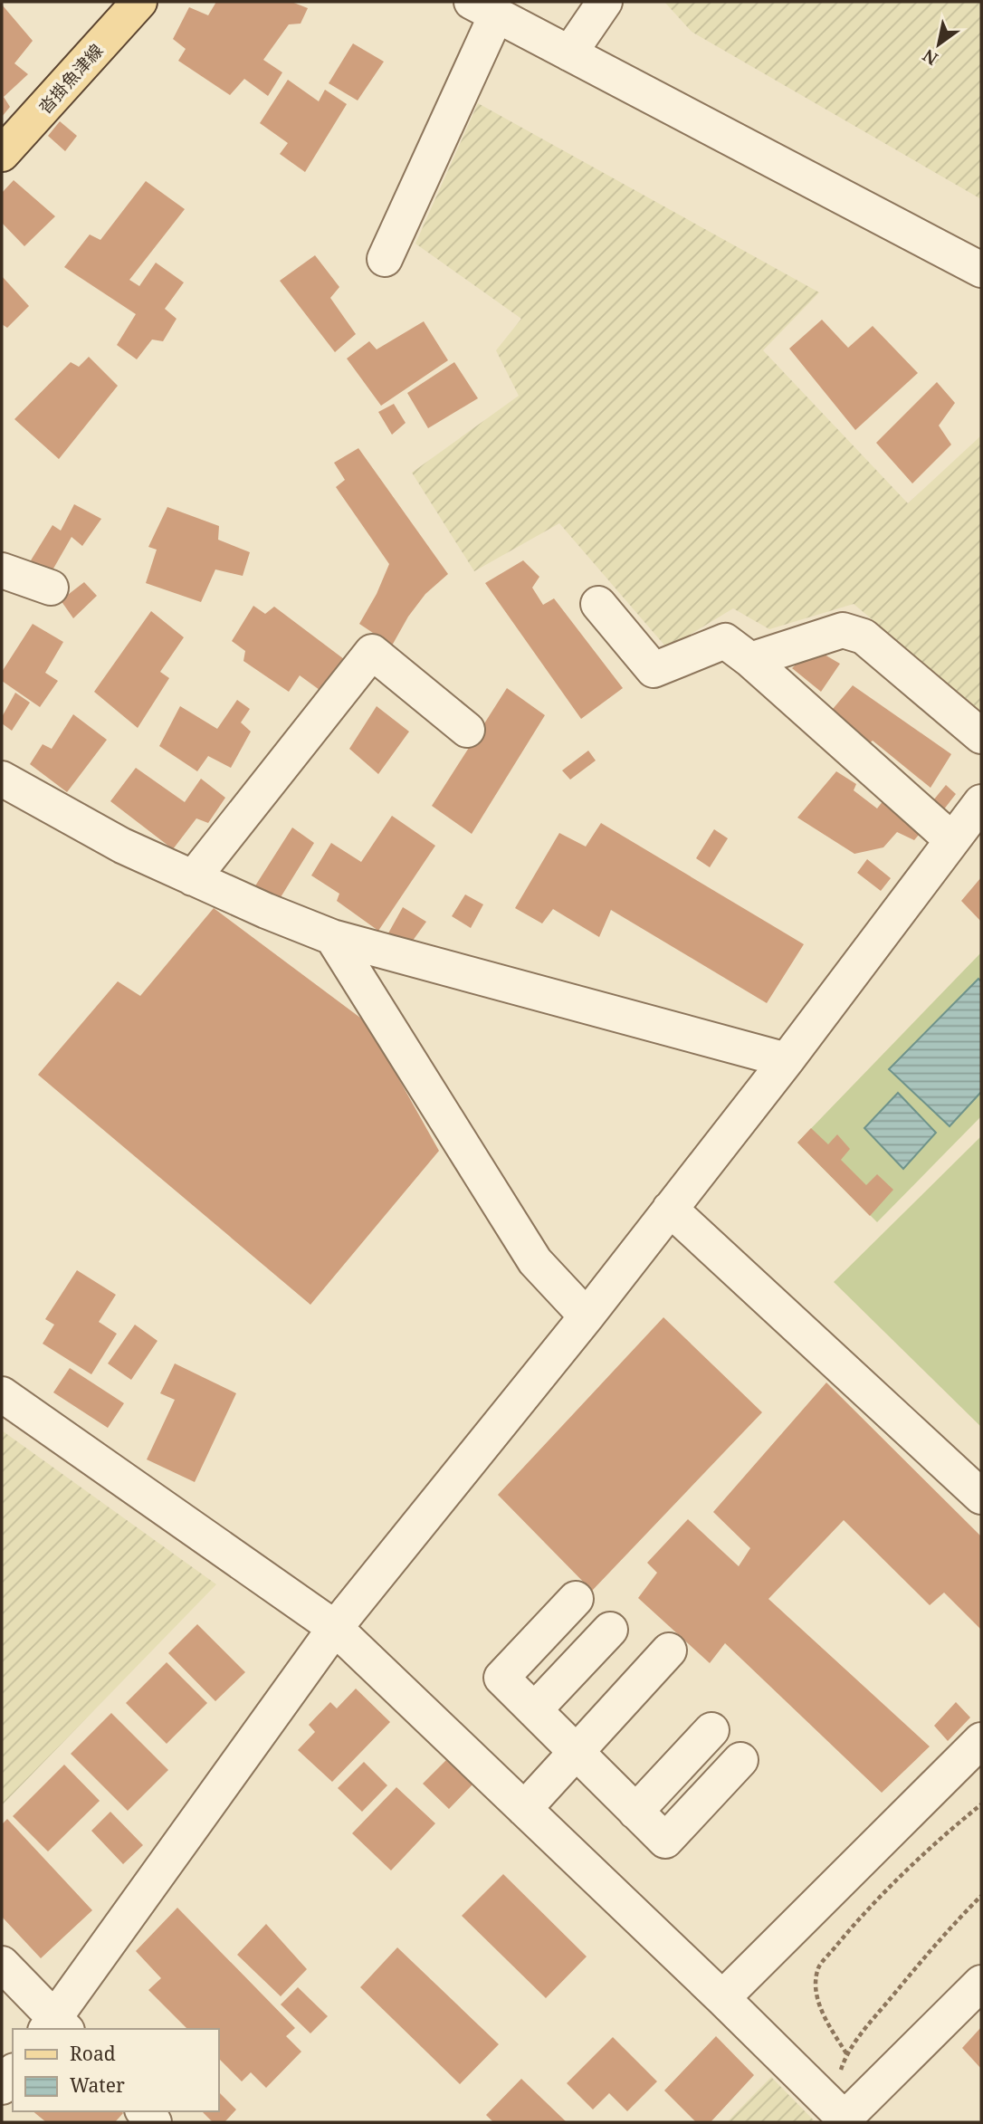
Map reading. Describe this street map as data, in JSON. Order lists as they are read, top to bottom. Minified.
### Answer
{"streets":{"main road":["沓掛魚津線"]},"legend":["Road","Water"],"north":"bottom left"}
